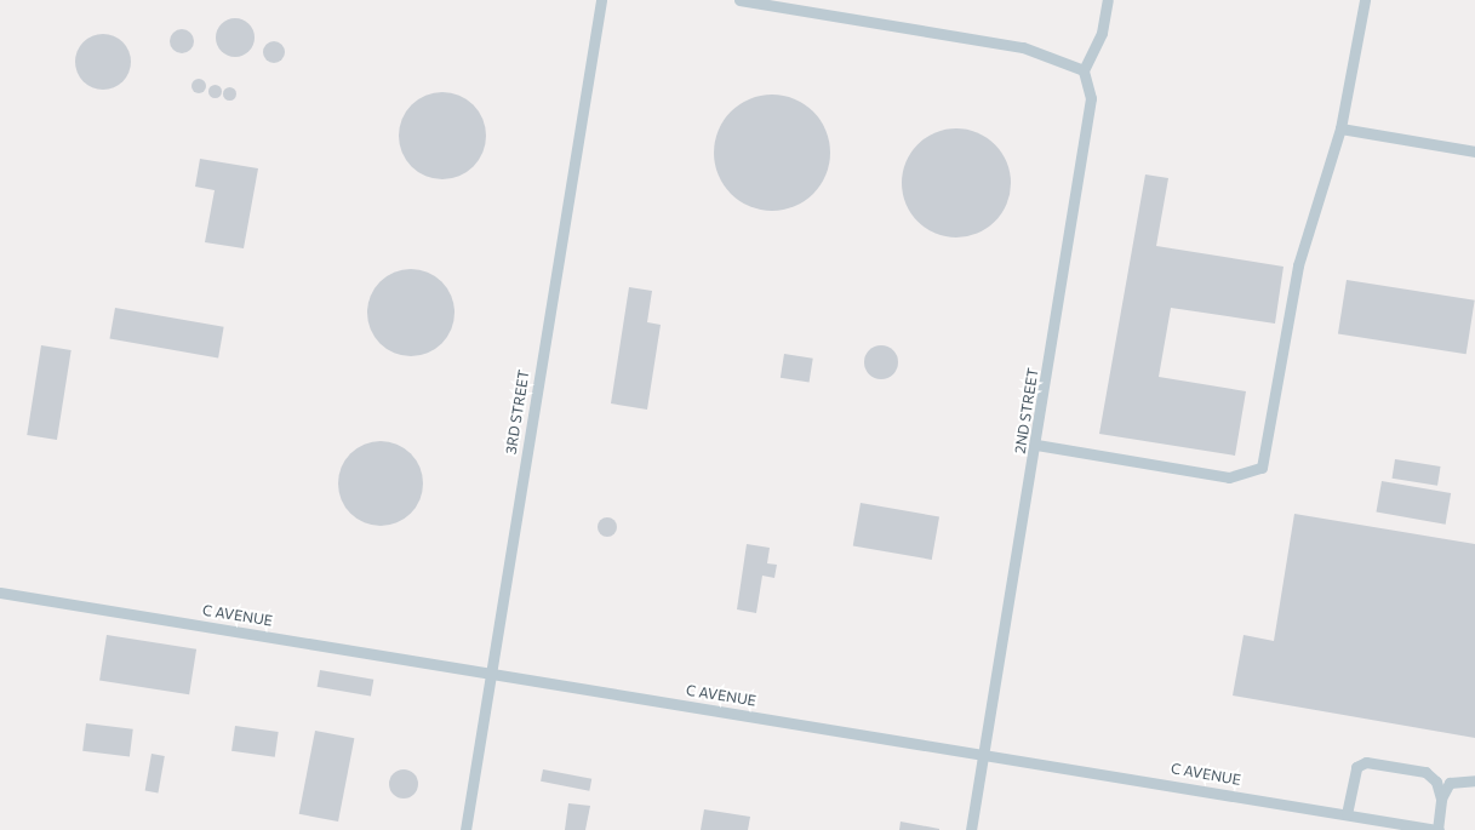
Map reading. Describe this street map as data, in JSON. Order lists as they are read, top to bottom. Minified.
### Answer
{"streets":{"lane":["2ND STREET","3RD STREET","C AVENUE"]},"crossings":[["2ND STREET","C AVENUE"],["3RD STREET","C AVENUE"]]}
